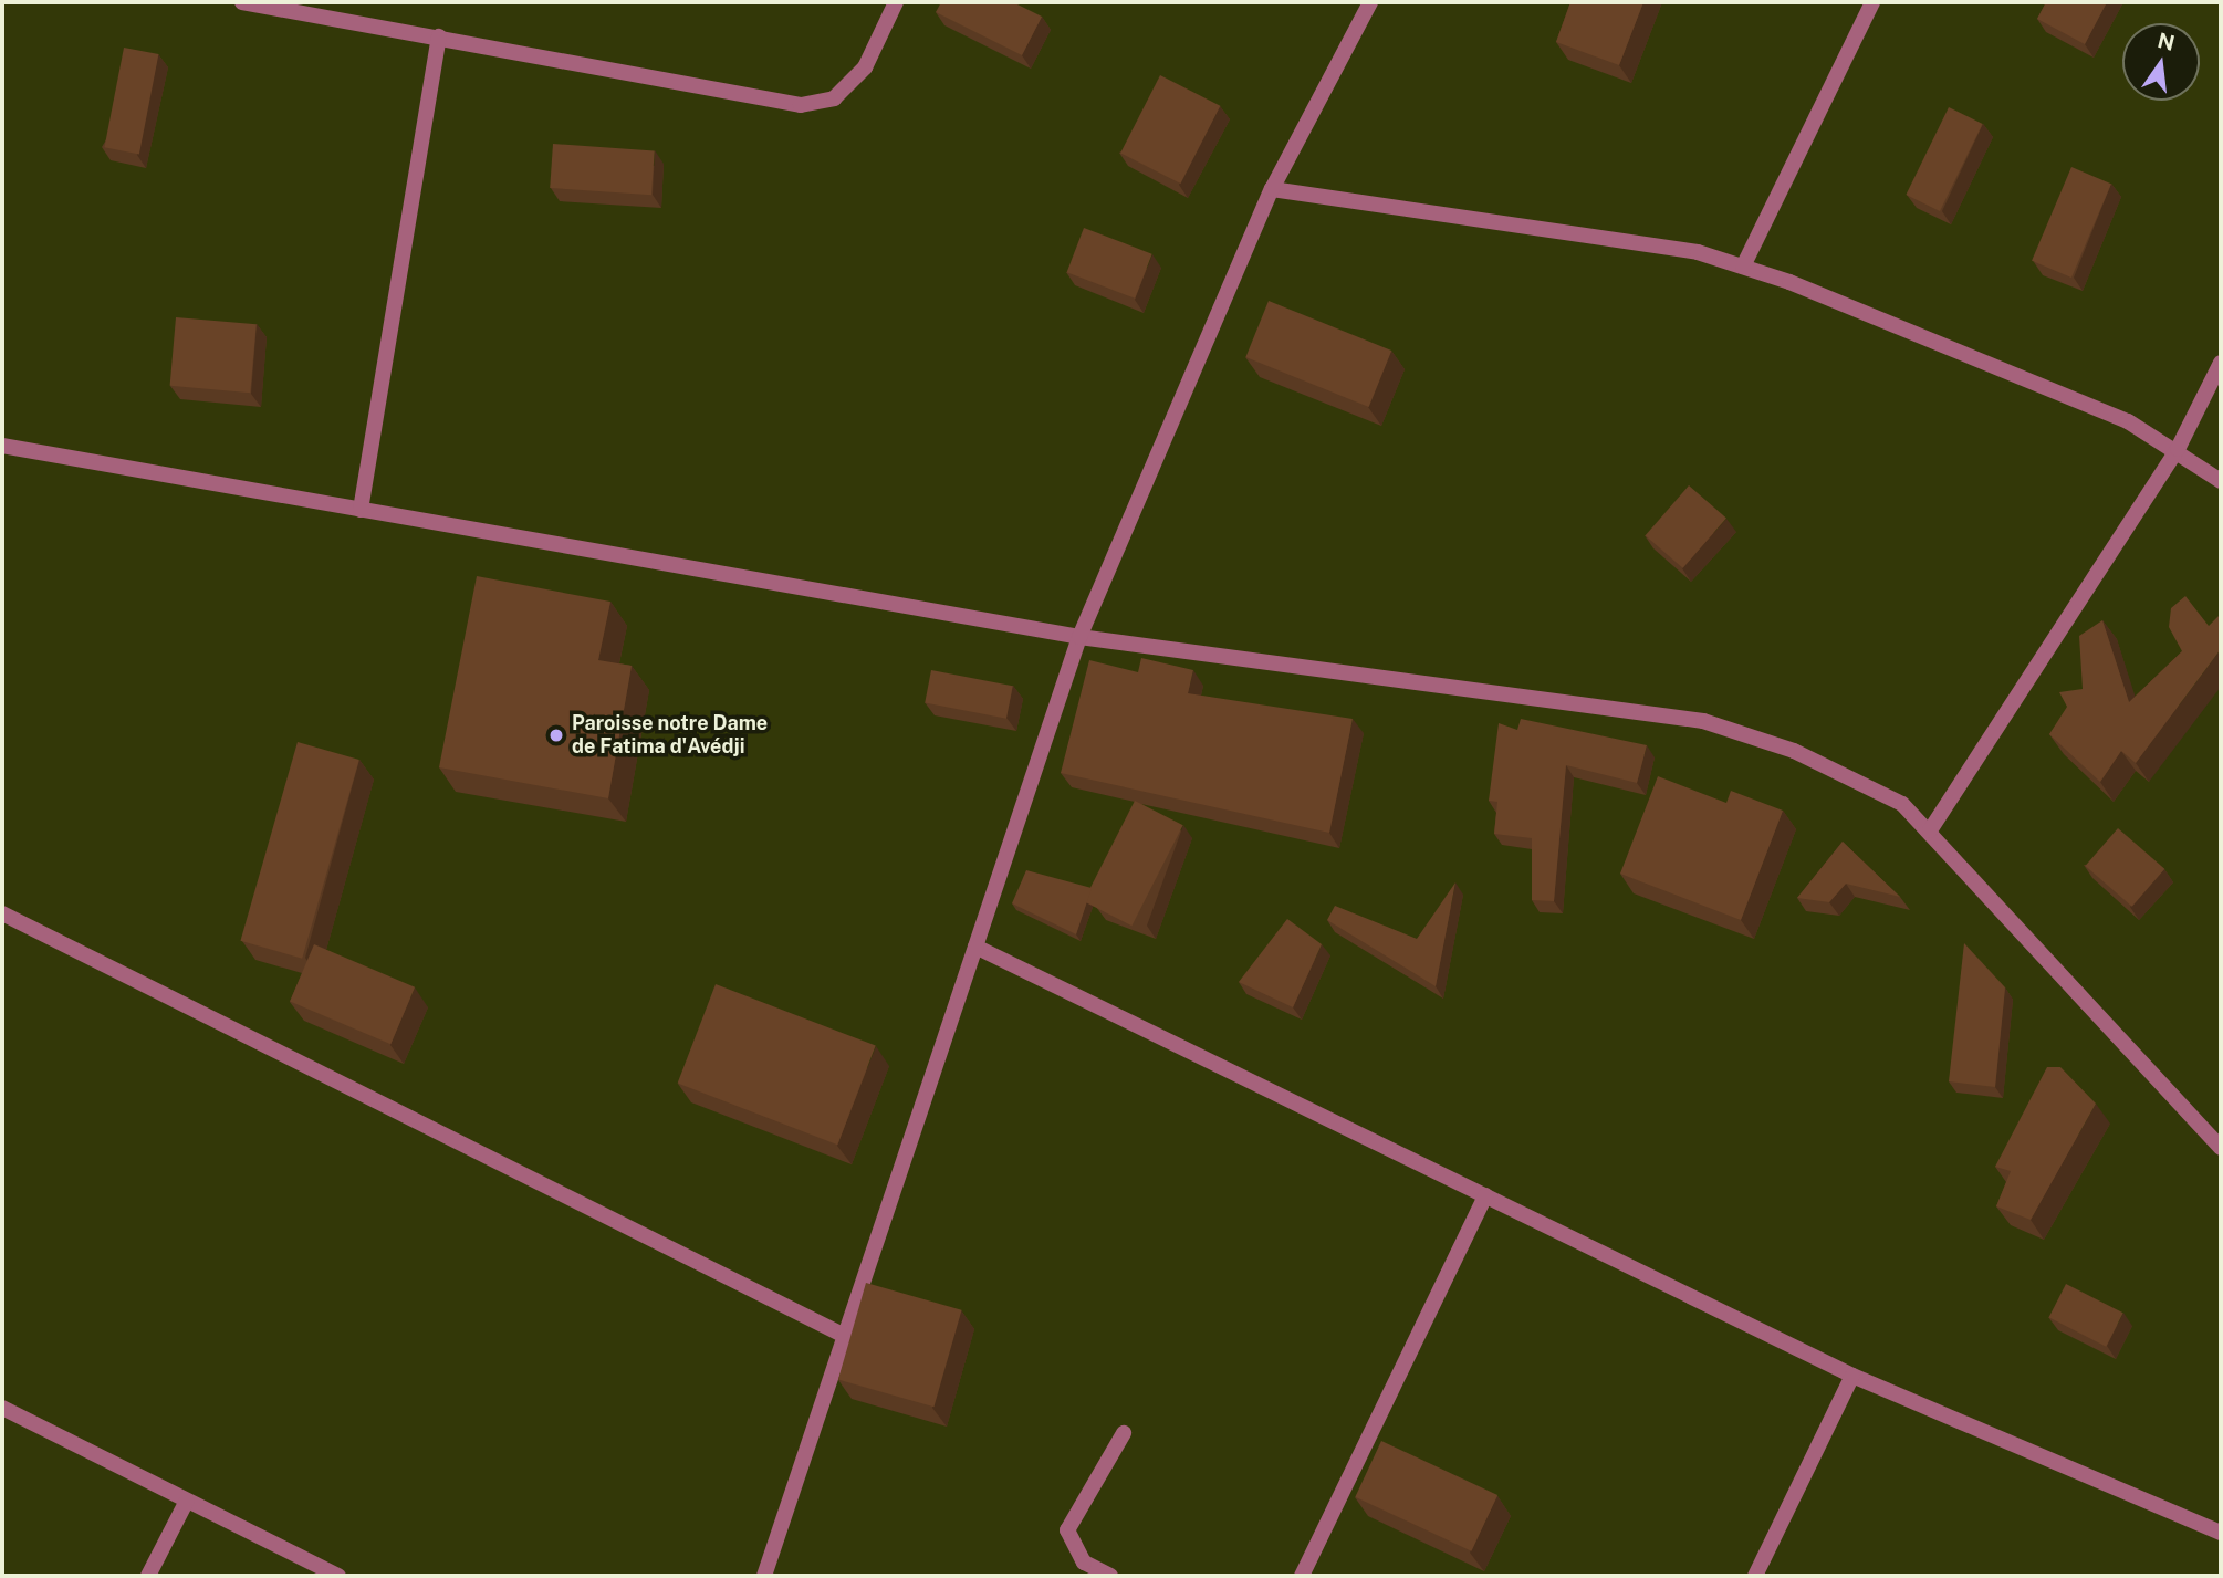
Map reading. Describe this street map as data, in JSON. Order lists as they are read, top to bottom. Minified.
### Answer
{"places":["Paroisse notre Dame de Fatima d'Avédji"],"north":"top"}
